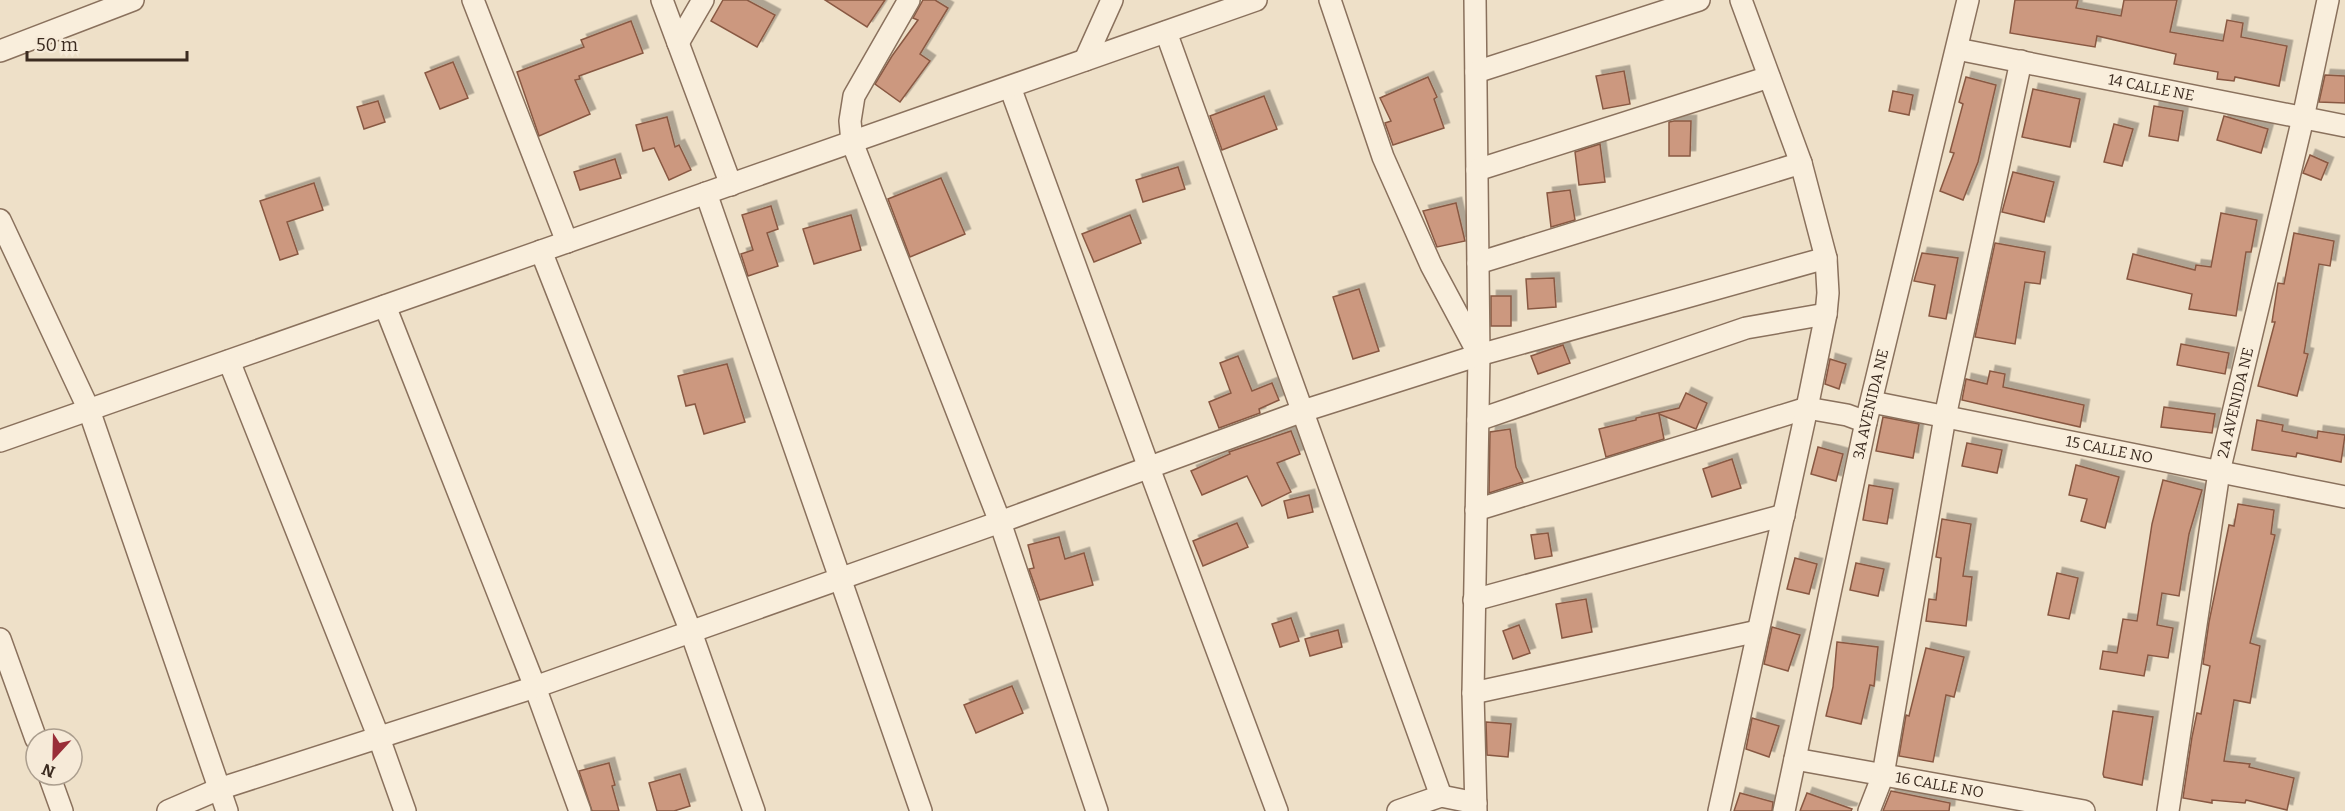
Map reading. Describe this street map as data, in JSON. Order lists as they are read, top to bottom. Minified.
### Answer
{"streets":{"street":["14 CALLE NE","2A AVENIDA NE","3A AVENIDA NE","15 CALLE NO","16 CALLE NO"]},"crossings":[["14 CALLE NE","2A AVENIDA NE"],["14 CALLE NE","3A AVENIDA NE"],["2A AVENIDA NE","15 CALLE NO"],["3A AVENIDA NE","15 CALLE NO"],["3A AVENIDA NE","16 CALLE NO"]],"scale_bar":"50 m","north":"bottom"}
